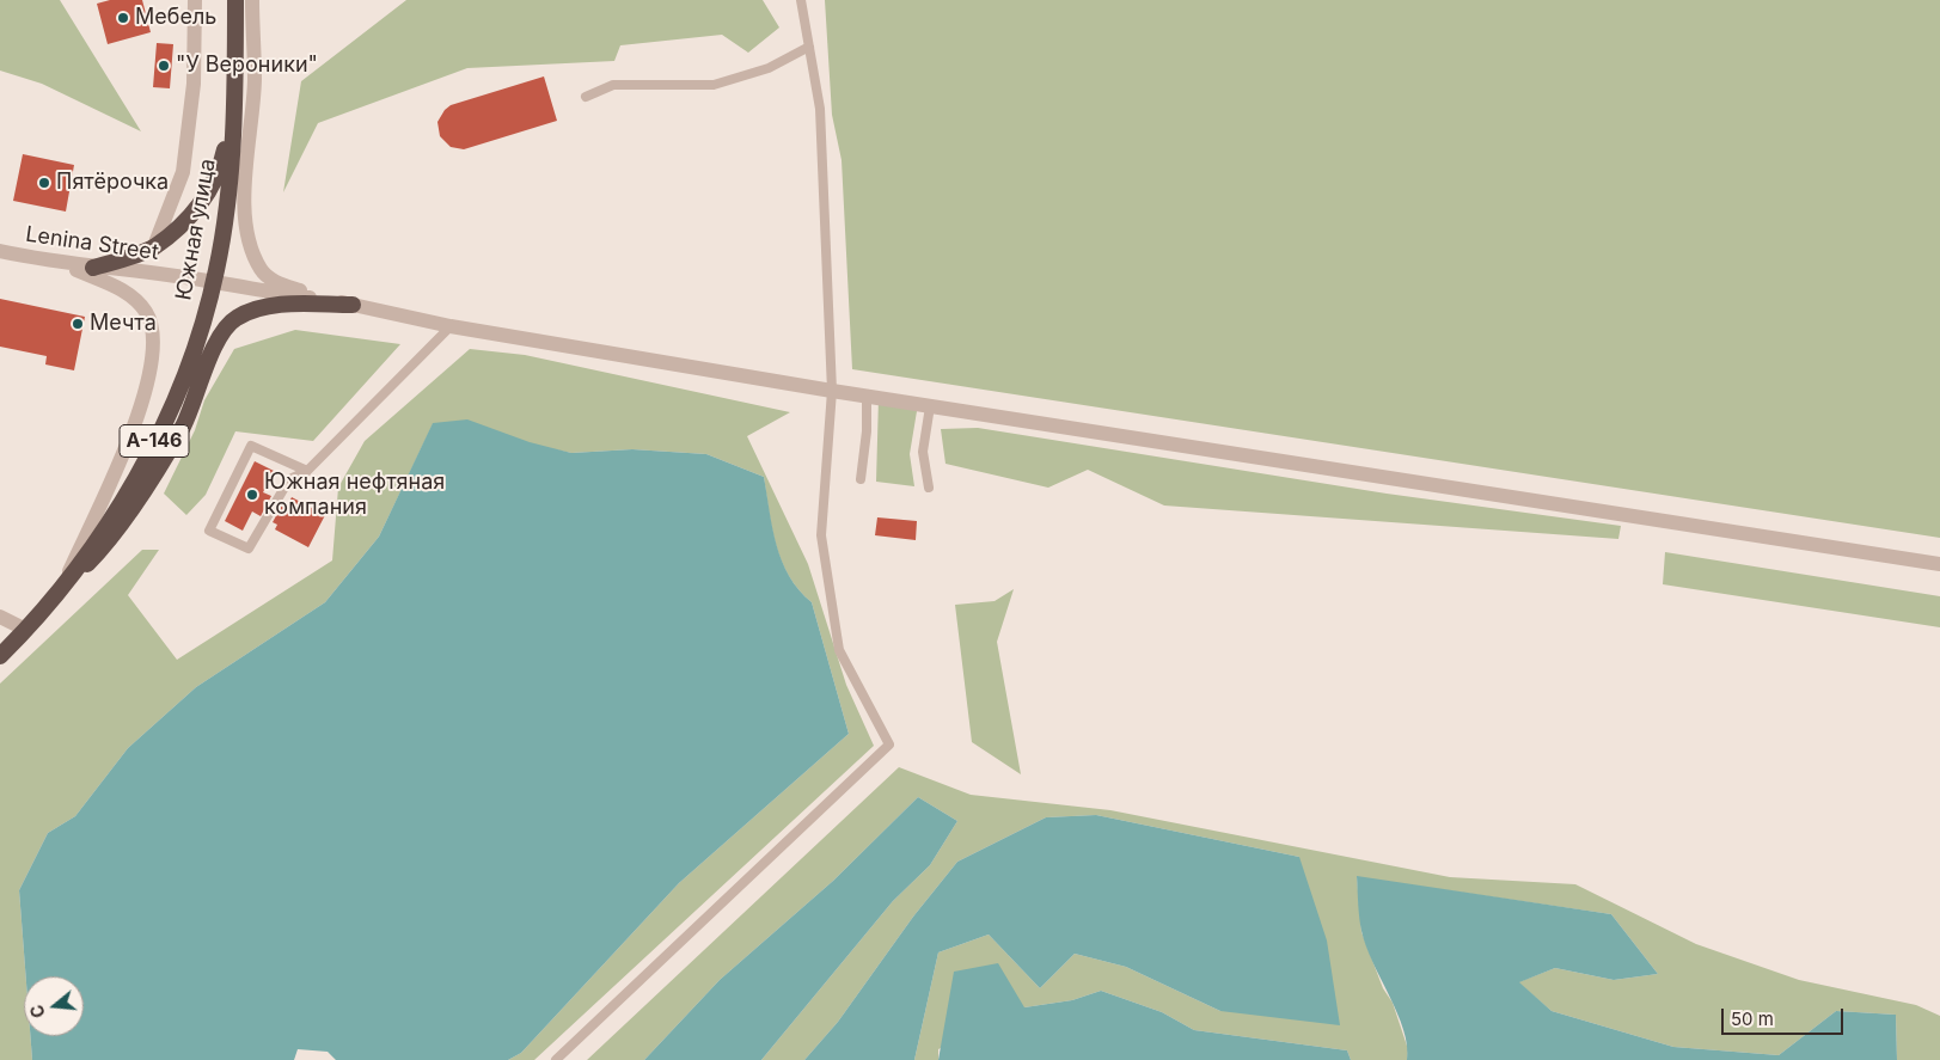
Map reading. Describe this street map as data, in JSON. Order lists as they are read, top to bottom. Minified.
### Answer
{"streets":{"highway":["Южная улица","А-146"],"street":["Lenina Street"]},"crossings":[["Южная улица","Lenina Street"]],"places":["Мебель","\"У Вероники\"","Пятёрочка","Мечта","Южная нефтяная компания"],"scale_bar":"50 m","north":"left"}
